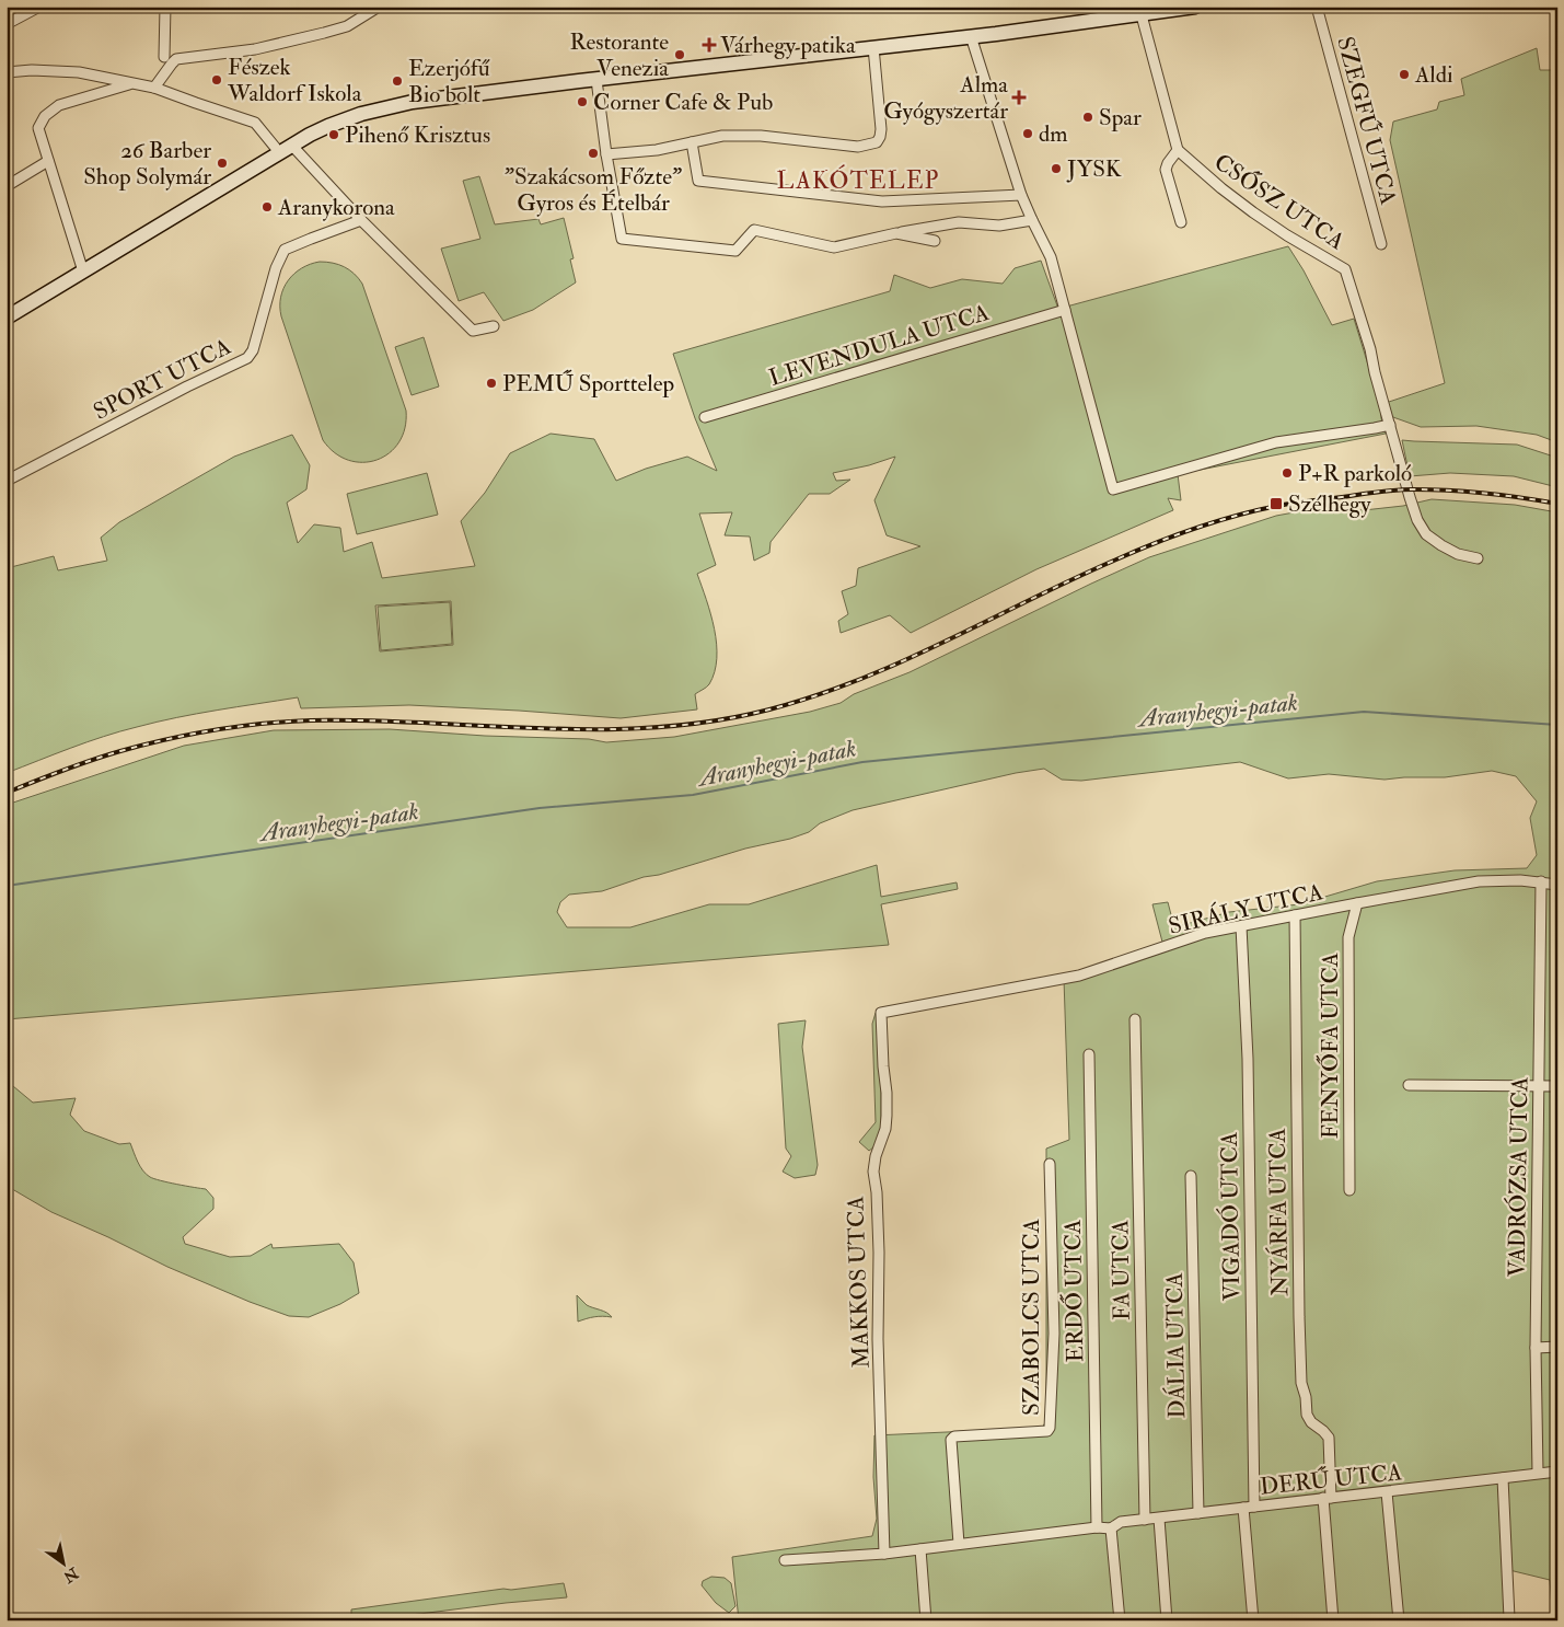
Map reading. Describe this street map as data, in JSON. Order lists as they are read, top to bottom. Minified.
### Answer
{"streets":{"street":["SZEGFŰ UTCA","CSŐSZ UTCA","LEVENDULA UTCA","SPORT UTCA","SIRÁLY UTCA","FENYŐFA UTCA","VADRÓZSA UTCA","NYÁRFA UTCA","VIGADÓ UTCA","FA UTCA","MAKKOS UTCA","ERDŐ UTCA","SZABOLCS UTCA","DÁLIA UTCA","DERŰ UTCA"]},"crossings":[["SIRÁLY UTCA","FENYŐFA UTCA"],["SIRÁLY UTCA","VADRÓZSA UTCA"],["SIRÁLY UTCA","NYÁRFA UTCA"],["SIRÁLY UTCA","VIGADÓ UTCA"],["SIRÁLY UTCA","MAKKOS UTCA"],["VADRÓZSA UTCA","DERŰ UTCA"],["NYÁRFA UTCA","DERŰ UTCA"],["VIGADÓ UTCA","DERŰ UTCA"],["FA UTCA","DERŰ UTCA"],["DÁLIA UTCA","DERŰ UTCA"]],"districts":["LAKÓTELEP"],"water":["Aranyhegyi-patak"],"places":{"health":["Várhegy patika","Alma Gyógyszertár"],"other":["Restorante Venezia","Aldi","Fészek Waldorf Iskola","Ezerjófű Bio bolt","Corner Cafe & Pub","Spar","dm","Pihenő Krisztus","\"Szakácsom Főzte\" Gyros és Ételbár","26 Barber Shop Solymár","JYSK","Aranykorona","PEMŰ Sporttelep","P+R parkoló"],"transit":["Szélhegy"]},"north":"bottom right"}
